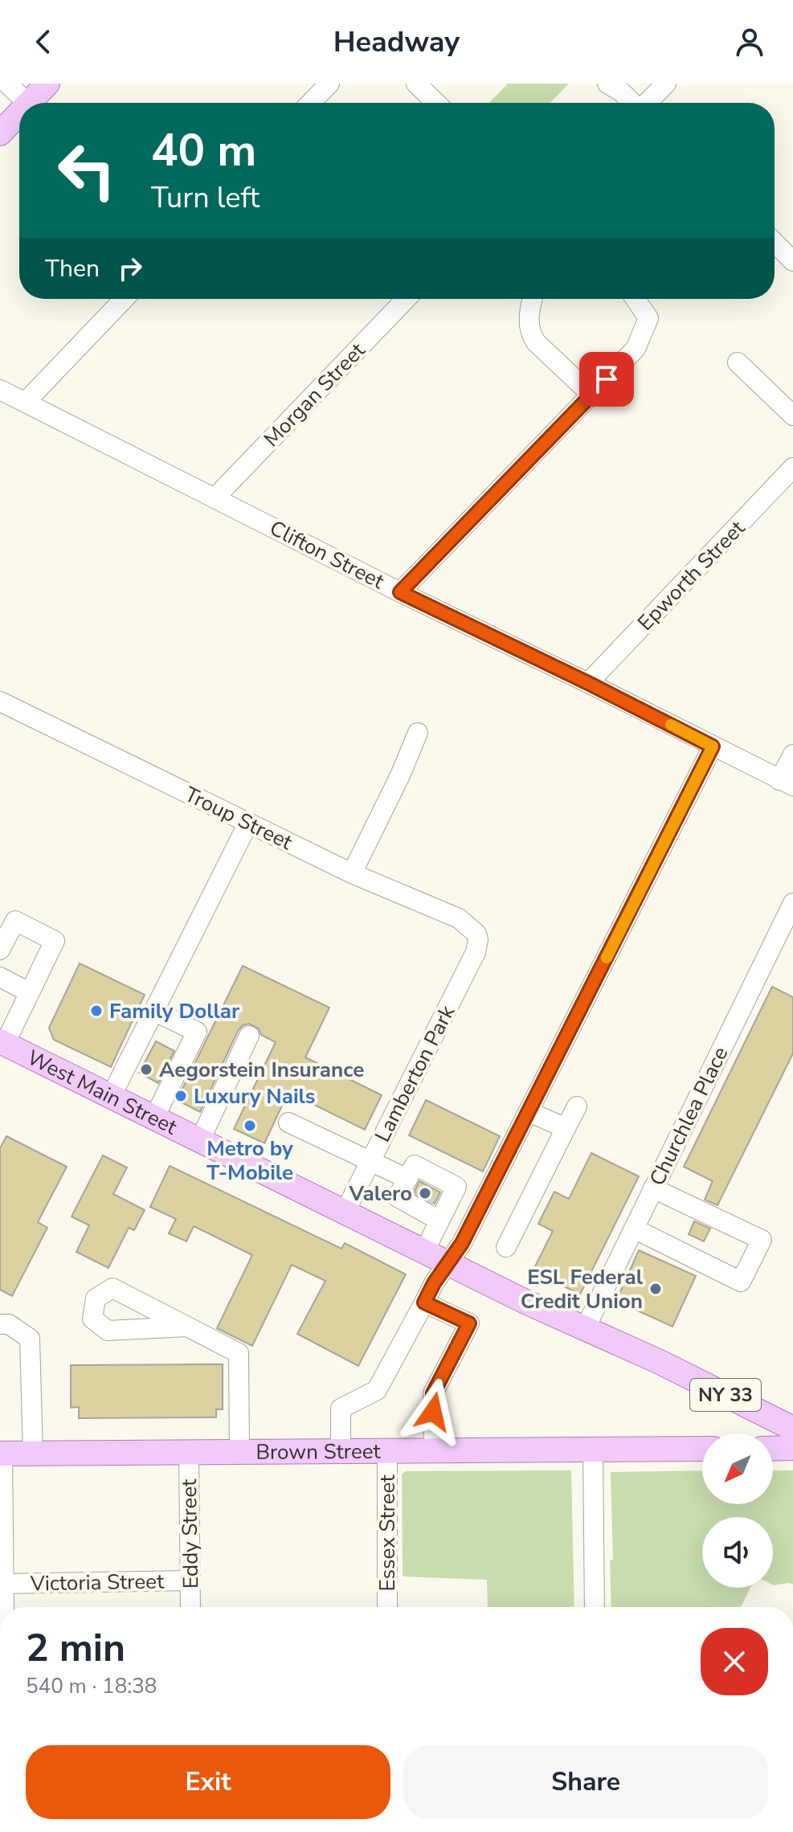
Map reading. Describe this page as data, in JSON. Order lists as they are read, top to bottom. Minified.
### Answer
{"streets":{"main road":["West Main Street","NY 33","Brown Street"],"street":["Morgan Street","Clifton Street","Epworth Street","Troup Street","Lamberton Park","Churchlea Place","Essex Street","Eddy Street","Victoria Street"]},"crossings":[["Morgan Street","Clifton Street"],["Clifton Street","Epworth Street"],["Troup Street","Lamberton Park"],["Lamberton Park","West Main Street"],["West Main Street","Churchlea Place"],["Brown Street","Essex Street"],["Brown Street","Eddy Street"],["Eddy Street","Victoria Street"]],"places":["Family Dollar","Aegorstein Insurance","Luxury Nails","Metro by T-Mobile","Valero","ESL Federal Credit Union"],"north":"bottom left","page":{"header":"Headway","turn":["40 m","Turn left"],"then":"Then","heading":["2 min","540 m · 18:38"],"buttons":["Exit","Share"]}}
